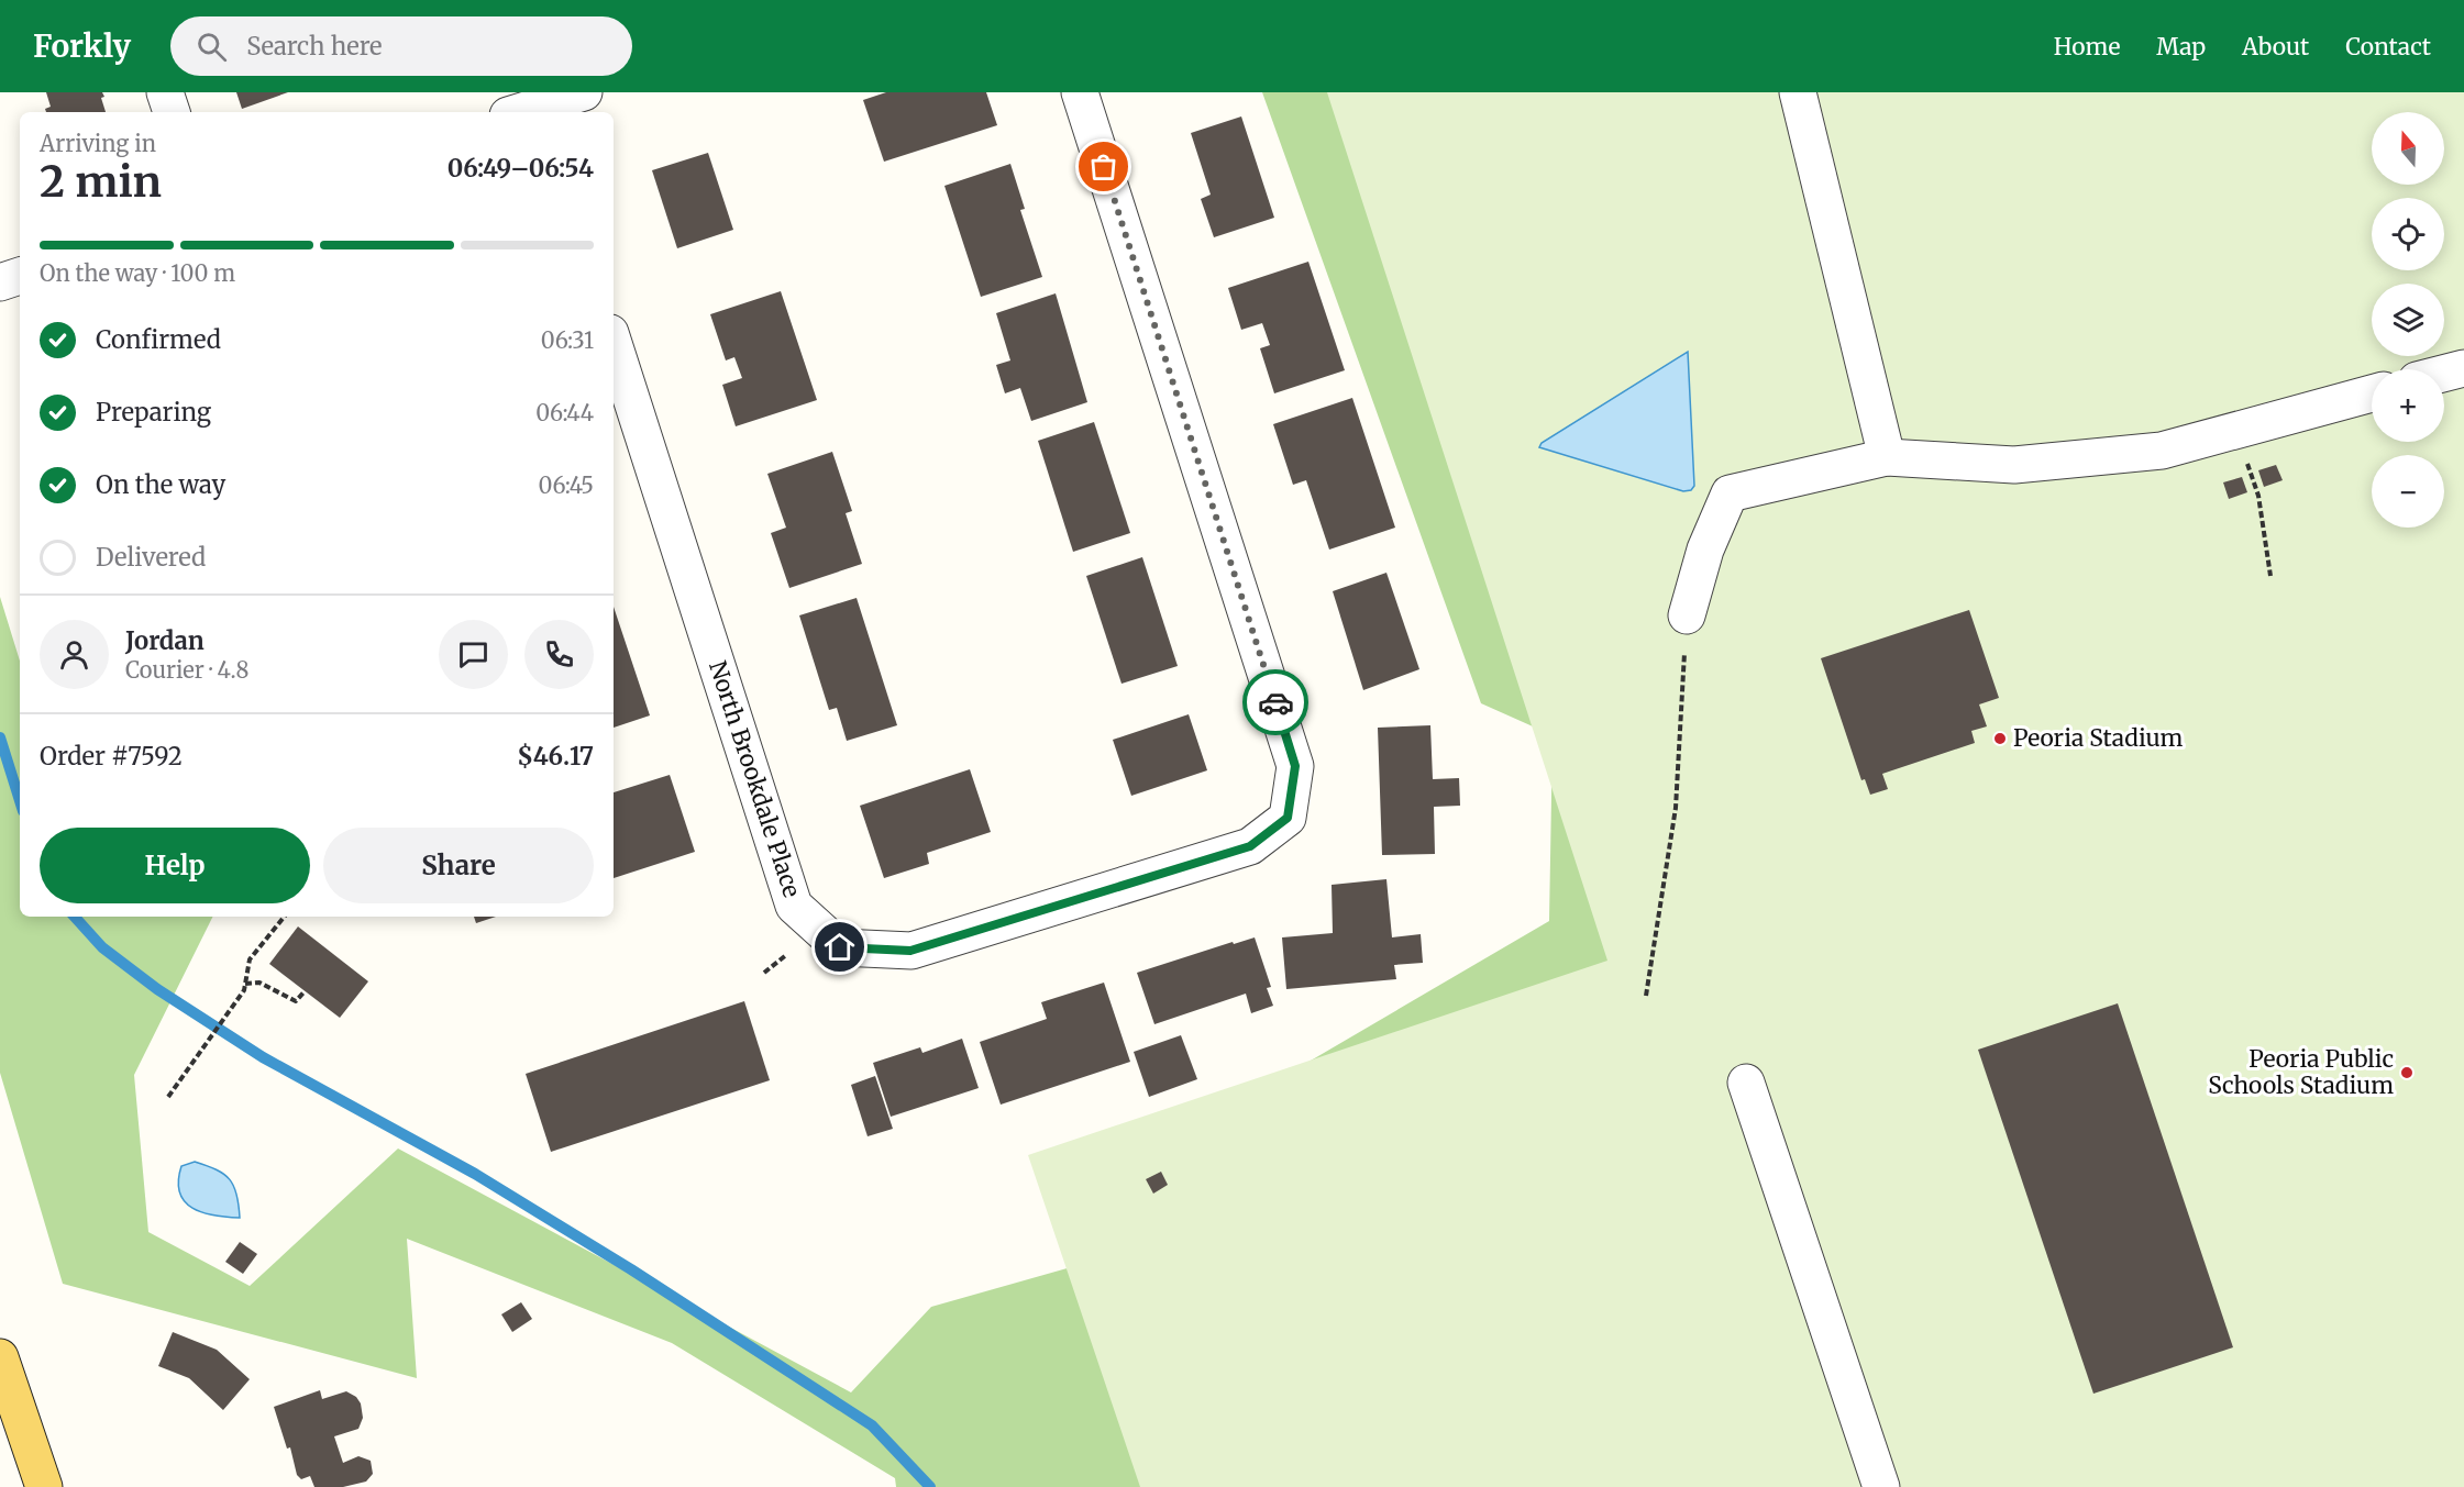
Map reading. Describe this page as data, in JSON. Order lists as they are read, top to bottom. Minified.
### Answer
{"streets":{"street":["North Brookdale Place"]},"places":["Peoria Stadium","Peoria Public Schools Stadium"],"north":"top","page":{"header":"Forkly","search":"Search here","nav":["Home","Map","About","Contact"],"map_buttons":["+","−"],"heading":["2 min","Arriving in","06:49–06:54"],"panel":["Jordan","Courier · 4.8","Order #7592","$46.17"],"bar":"On the way · 100 m","list":[["Confirmed","06:31"],["Preparing","06:44"],["On the way","06:45"],"Delivered"],"buttons":["Help","Share"]}}
